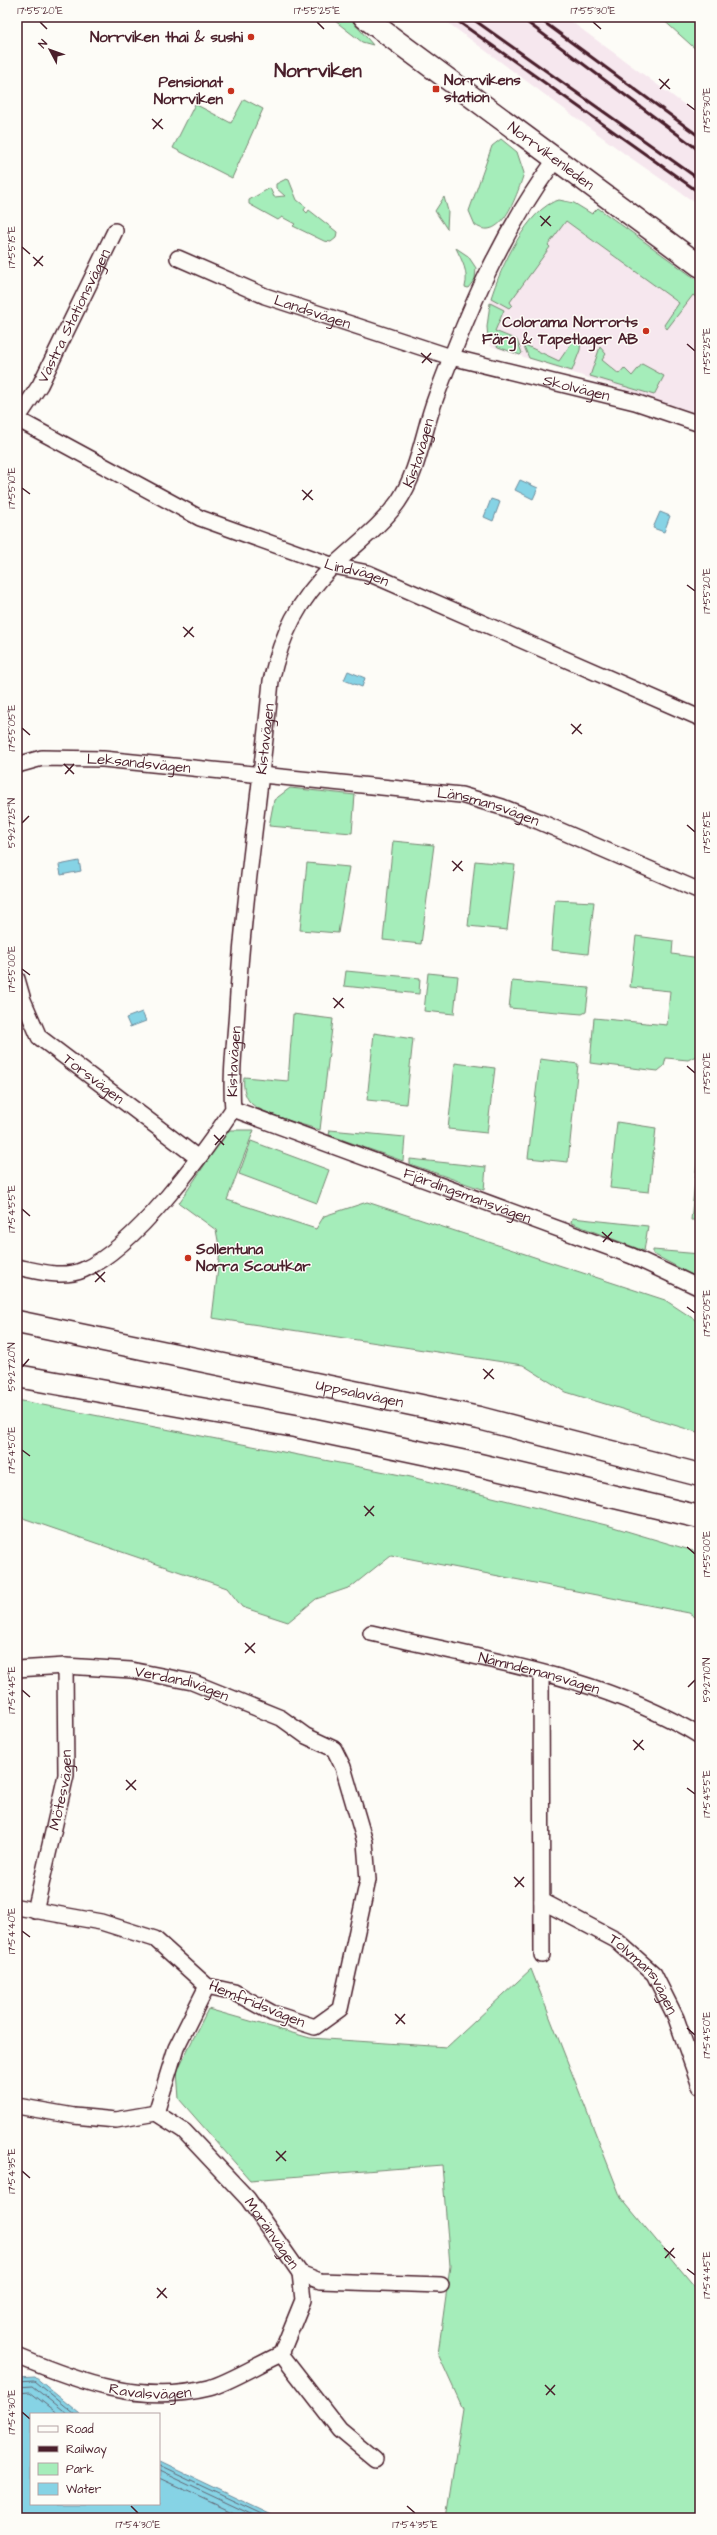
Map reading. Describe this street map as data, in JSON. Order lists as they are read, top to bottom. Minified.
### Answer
{"streets":{"highway":["Uppsalavägen"],"main road":["Norrvikenleden"],"street":["Landsvägen","Västra Stationsvägen","Skolvägen","Kistavägen","Lindvägen","Leksandsvägen","Länsmansvägen","Torsvägen","Fjärdingsmansvägen","Nämndemansvägen","Verdandivägen","Mötesvägen","Tolvmansvägen","Hemfridsvägen","Moränvägen","Ravalsvägen"]},"crossings":[["Norrvikenleden","Kistavägen"],["Landsvägen","Skolvägen"],["Landsvägen","Kistavägen"],["Västra Stationsvägen","Lindvägen"],["Skolvägen","Kistavägen"],["Kistavägen","Lindvägen"],["Kistavägen","Leksandsvägen"],["Kistavägen","Länsmansvägen"],["Kistavägen","Torsvägen"],["Kistavägen","Fjärdingsmansvägen"],["Leksandsvägen","Länsmansvägen"],["Verdandivägen","Mötesvägen"],["Verdandivägen","Hemfridsvägen"],["Mötesvägen","Hemfridsvägen"]],"districts":["Norrviken"],"places":{"other":["Norrviken thai & sushi","Pensionat Norrviken","Colorama Norrorts Färg & Tapetlager AB","Sollentuna Norra Scoutkår"],"transit":["Norrvikens station"]},"legend":["Road","Railway","Park","Water"],"north":"top left","coordinates":["17°55'20\"E","17°55'25\"E","17°55'30\"E","17°55'15\"E","17°55'10\"E","17°55'05\"E","59°27'25\"N","17°55'00\"E","17°54'55\"E","59°27'20\"N","17°54'50\"E","59°27'10\"N","17°54'45\"E","17°54'40\"E","17°54'35\"E","17°54'30\"E"]}
